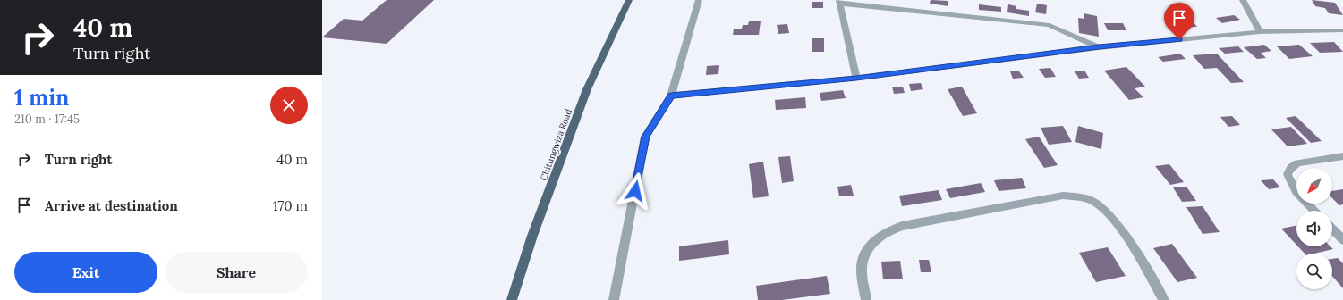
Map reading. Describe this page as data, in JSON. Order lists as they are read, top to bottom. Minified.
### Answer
{"streets":{"main road":["Chitungwiza Road"]},"north":"bottom left","page":{"turn":["40 m","Turn right"],"heading":["1 min","210 m · 17:45"],"list":[{"name":"Turn right","value":"40 m"},{"name":"Arrive at destination","value":"170 m"}],"buttons":["Exit","Share"]}}
